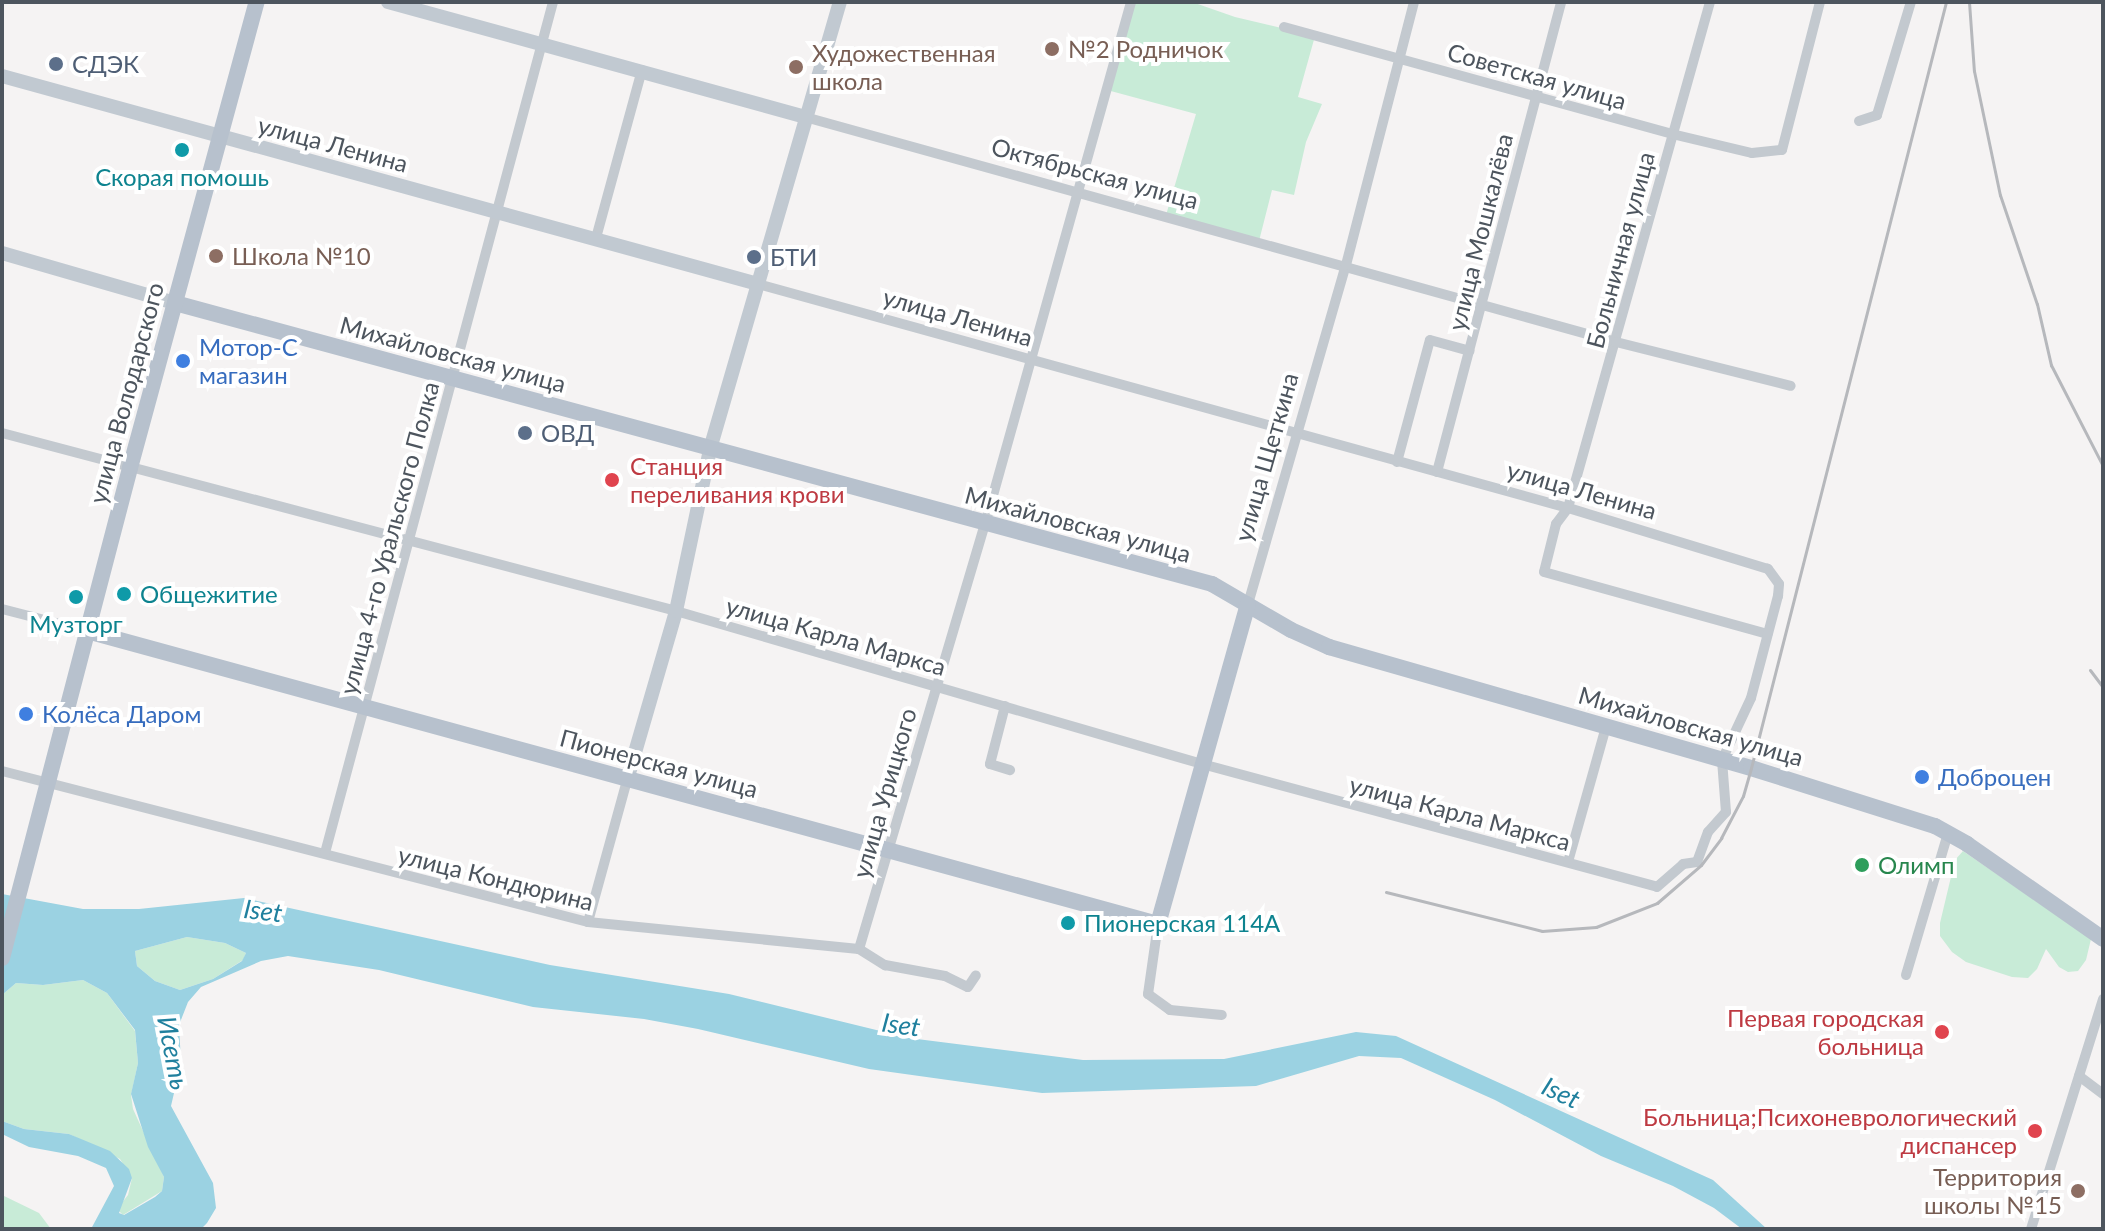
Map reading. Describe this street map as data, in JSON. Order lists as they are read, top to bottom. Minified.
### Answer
{"streets":{"main road":["Михайловская улица","улица Володарского","улица Щеткина","Пионерская улица"],"street":["Советская улица","улица Ленина","Октябрьская улица","улица Мошкалёва","Больничная улица","улица 4-го Уральского Полка","улица Карла Маркса","улица Урицкого","улица Кондюрина"]},"crossings":[["Советская улица","улица Мошкалёва"],["Советская улица","Больничная улица"],["Советская улица","улица Щеткина"],["улица Ленина","улица Мошкалёва"],["улица Ленина","Больничная улица"],["улица Ленина","Михайловская улица"],["улица Ленина","улица Володарского"],["улица Ленина","улица Щеткина"],["улица Ленина","улица 4-го Уральского Полка"],["улица Ленина","улица Карла Маркса"],["улица Ленина","улица Урицкого"],["Октябрьская улица","улица Мошкалёва"],["Октябрьская улица","Больничная улица"],["Октябрьская улица","улица Щеткина"],["Октябрьская улица","улица 4-го Уральского Полка"],["Октябрьская улица","улица Урицкого"],["Михайловская улица","улица Володарского"],["Михайловская улица","улица Щеткина"],["Михайловская улица","улица 4-го Уральского Полка"],["Михайловская улица","улица Карла Маркса"],["Михайловская улица","улица Урицкого"],["улица Володарского","улица Карла Маркса"],["улица Володарского","Пионерская улица"],["улица Володарского","улица Кондюрина"],["улица Щеткина","улица Карла Маркса"],["улица Щеткина","Пионерская улица"],["улица 4-го Уральского Полка","улица Карла Маркса"],["улица 4-го Уральского Полка","Пионерская улица"],["улица 4-го Уральского Полка","улица Кондюрина"],["улица Карла Маркса","улица Урицкого"],["Пионерская улица","улица Урицкого"],["улица Урицкого","улица Кондюрина"]],"water":["Iset","Исеть"],"places":["№2 Родничок","СДЭК","Художественная школа","Скорая помошь","Школа №10","БТИ","Мотор-С магазин","ОВД","Станция переливания крови","Общежитие","Музторг","Колёса Даром","Доброцен","Олимп","Пионерская 114А","Первая городская больница","Больница;Психоневрологический диспансер","Территория школы №15"]}
